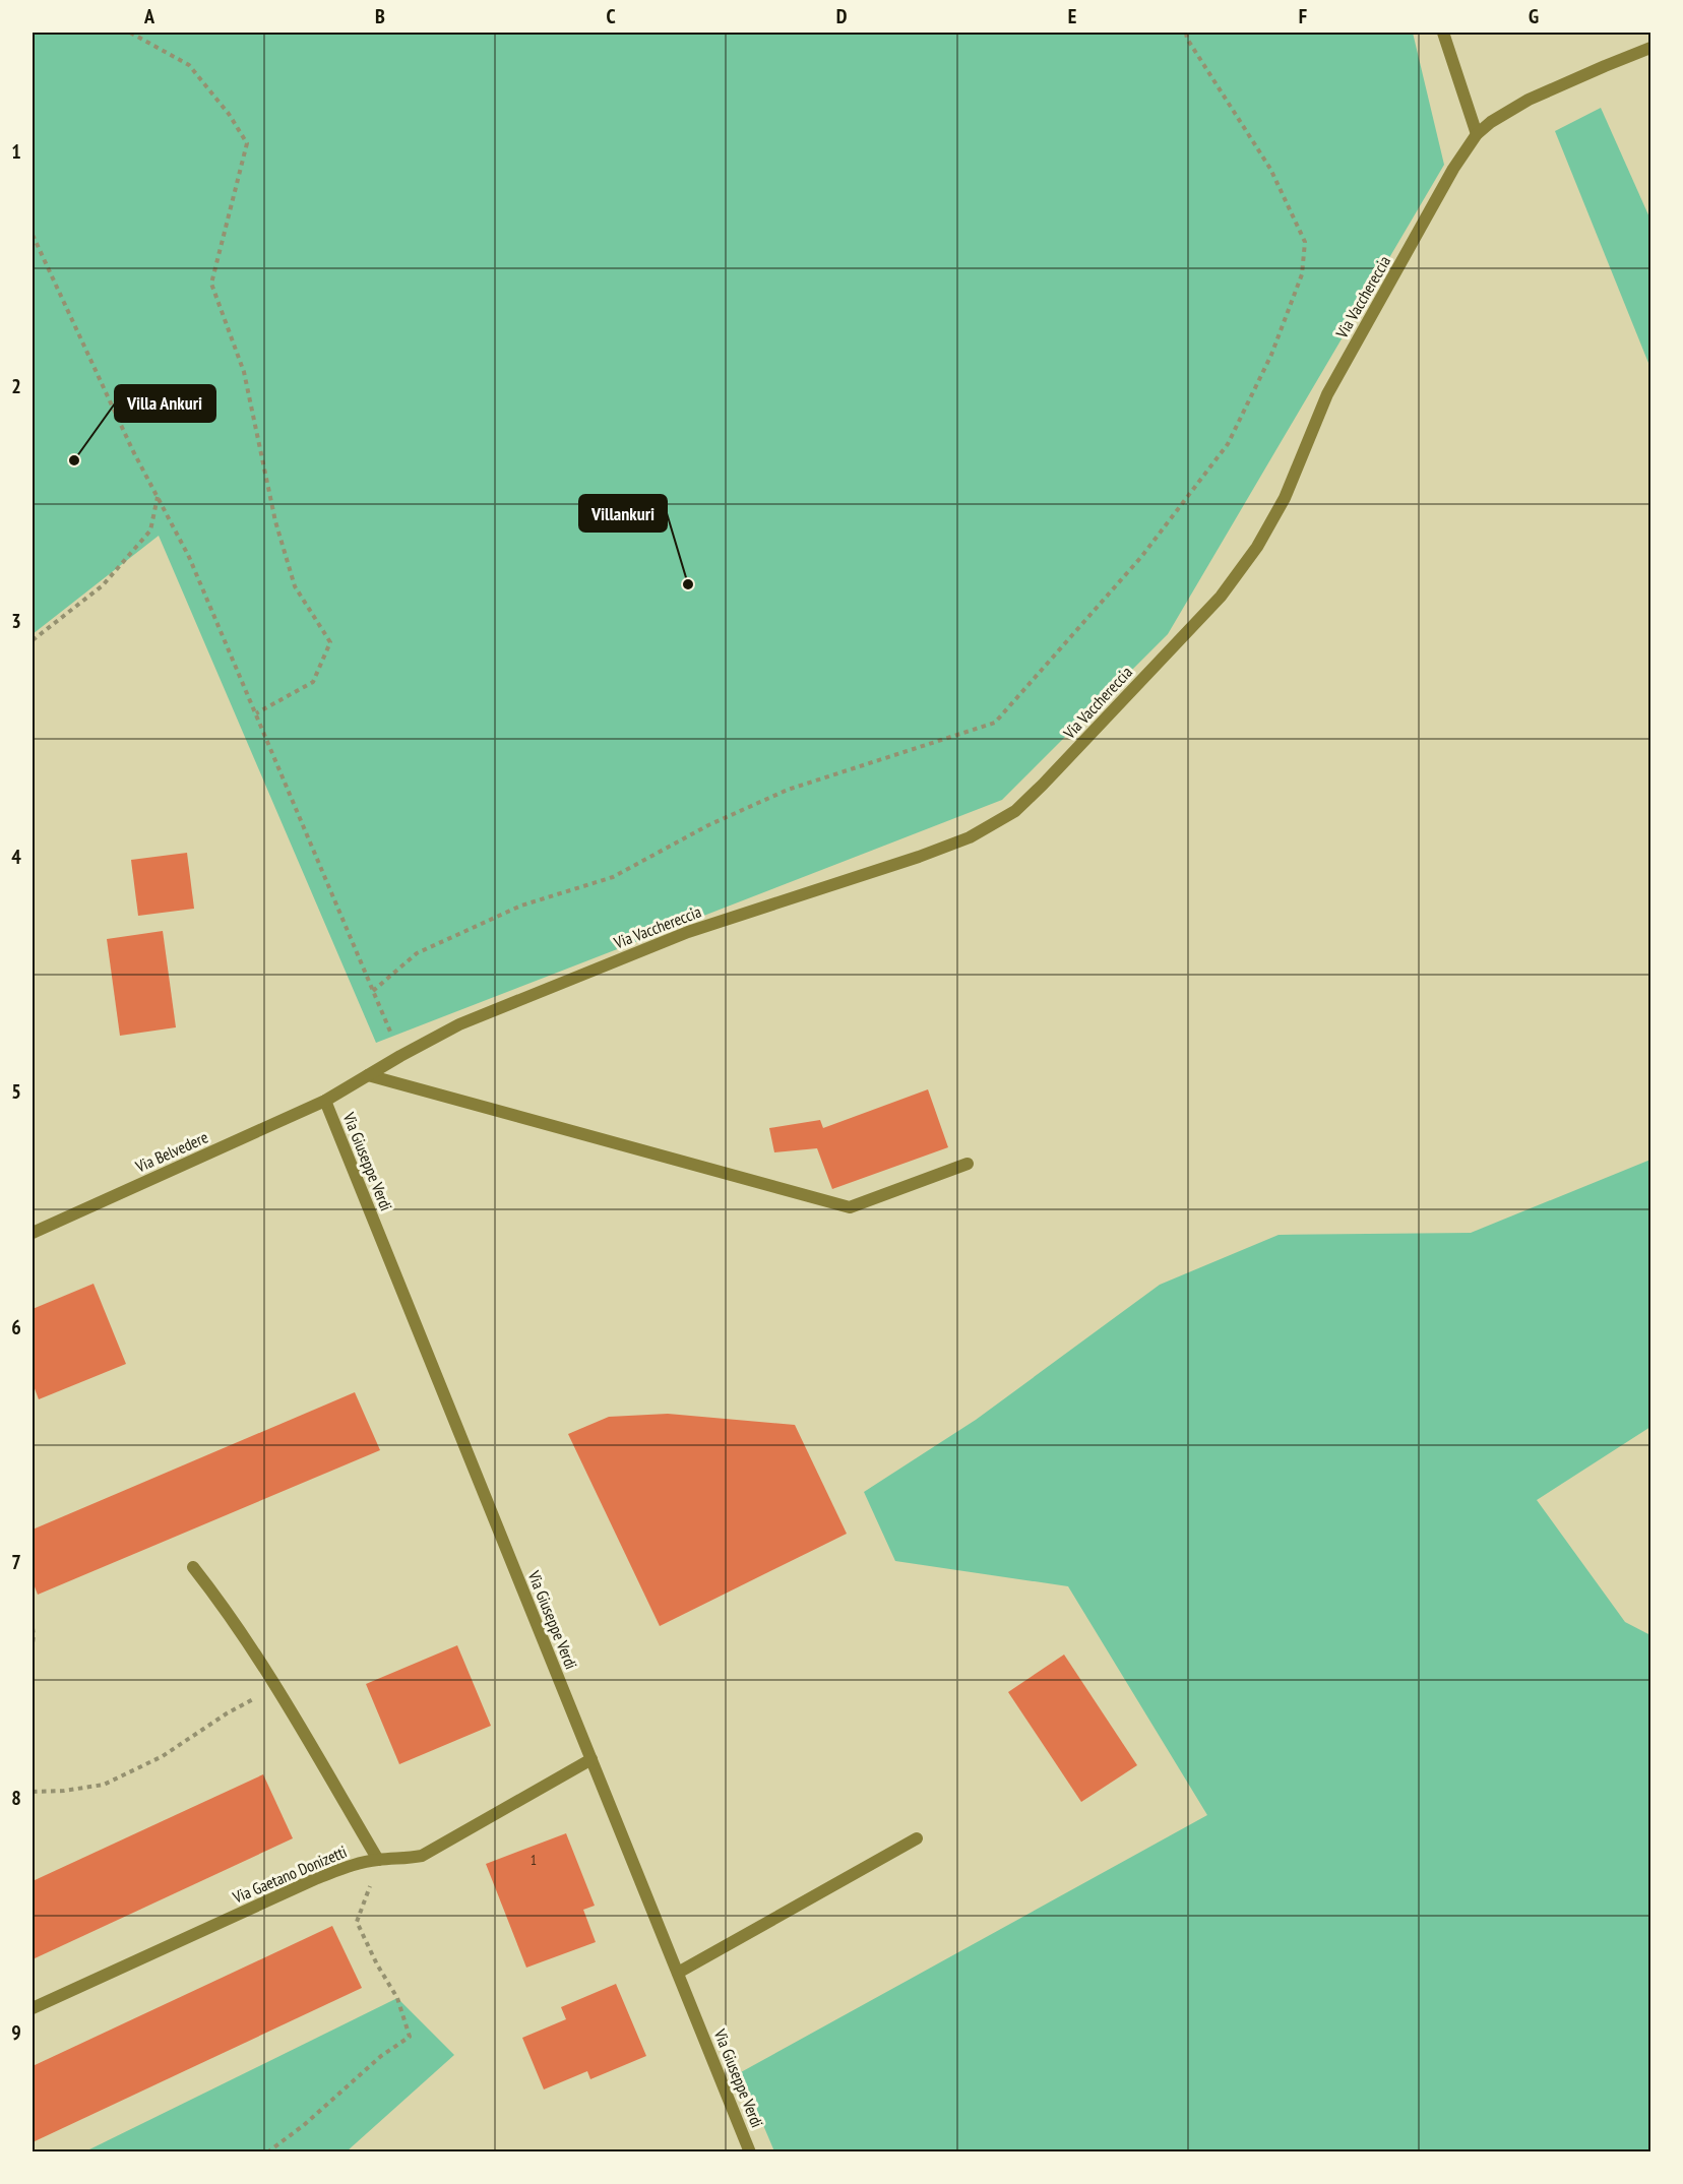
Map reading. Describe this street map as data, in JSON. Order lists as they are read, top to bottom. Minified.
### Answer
{"streets":{"street":["Via Vacchereccia","Via Belvedere","Via Giuseppe Verdi","Via Gaetano Donizetti"]},"crossings":[["Via Vacchereccia","Via Belvedere"],["Via Vacchereccia","Via Giuseppe Verdi"],["Via Belvedere","Via Giuseppe Verdi"],["Via Giuseppe Verdi","Via Gaetano Donizetti"]],"places":["Villa Ankuri","Villankuri"],"house_numbers":["1"],"grid":{"columns":["A","B","C","D","E","F","G"],"rows":["1","2","3","4","5","6","7","8","9"]}}
